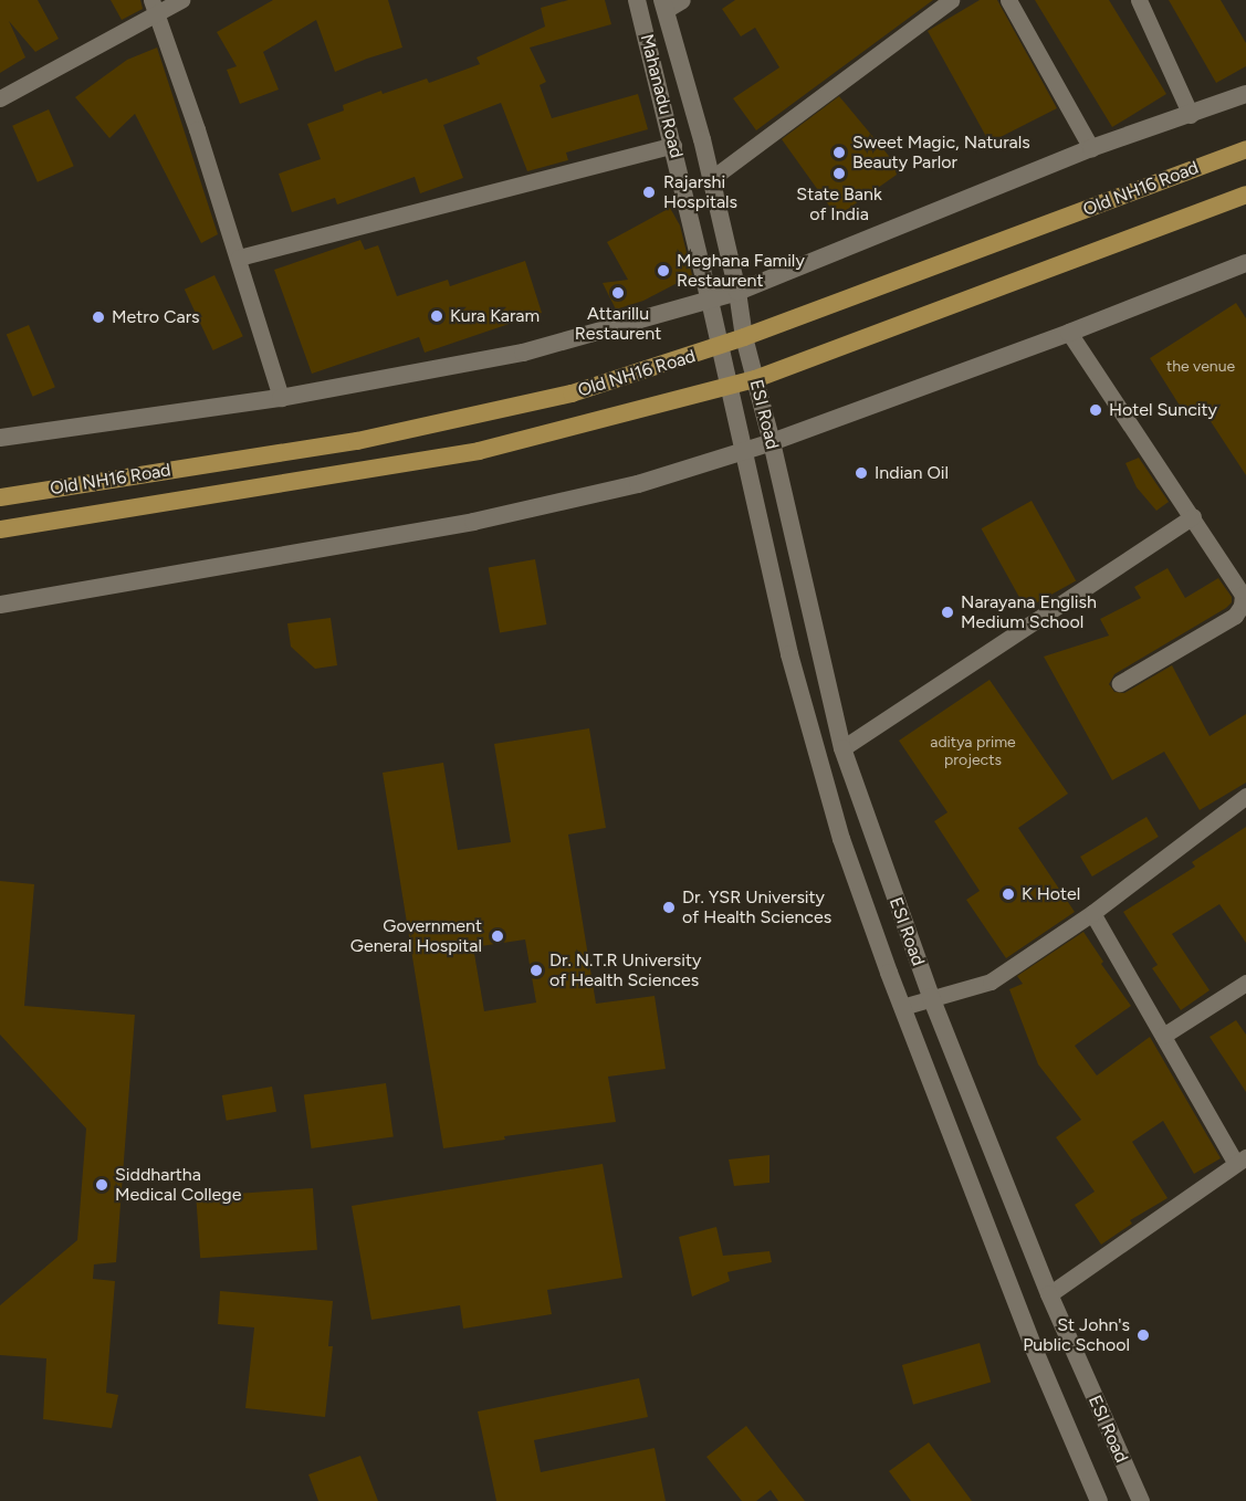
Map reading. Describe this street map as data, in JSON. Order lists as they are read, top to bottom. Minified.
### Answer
{"streets":{"main road":["Old NH16 Road"],"street":["Mahanadu Road","ESI Road"]},"crossings":[["Mahanadu Road","Old NH16 Road"],["Mahanadu Road","ESI Road"],["Old NH16 Road","ESI Road"]],"places":["Sweet Magic, Naturals Beauty Parlor","State Bank of India","Rajarshi Hospitals","Meghana Family Restaurent","Attarillu Restaurent","Kura Karam","Metro Cars","Hotel Suncity","Indian Oil","Narayana English Medium School","K Hotel","Dr. YSR University of Health Sciences","Government General Hospital","Dr. N.T.R University of Health Sciences","Siddhartha Medical College","St John's Public School"],"house_numbers":["the venue","aditya prime projects"]}
